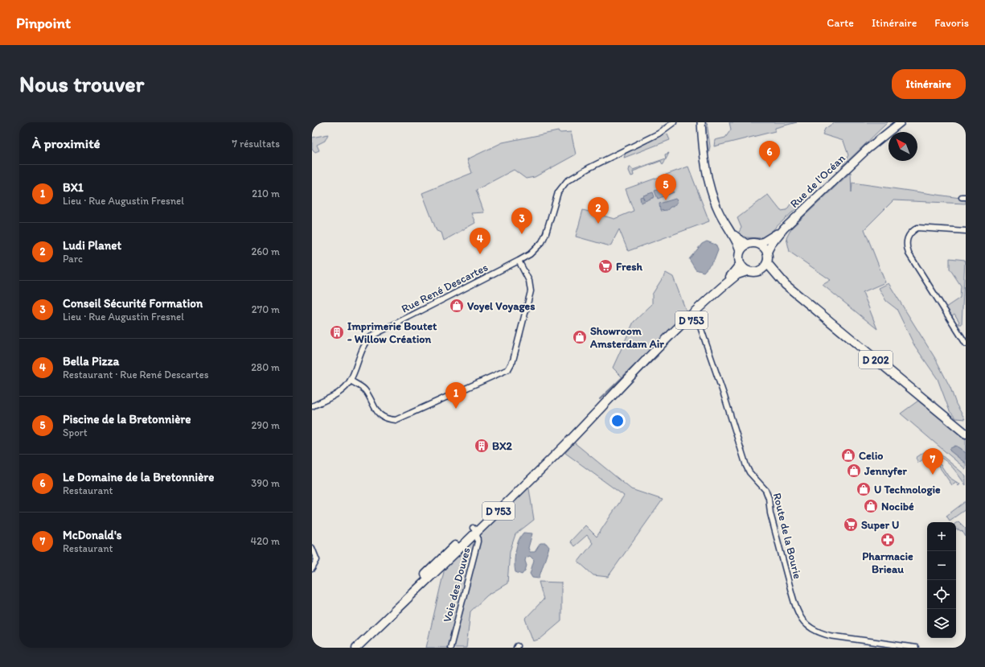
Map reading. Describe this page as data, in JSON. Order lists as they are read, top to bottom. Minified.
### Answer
{"streets":{"main road":["Rue de l'Océan","D 753","D 202"],"street":["Rue René Descartes","Route de la Bourie","Voie des Douves"]},"crossings":[["Rue de l'Océan","D 753"],["Rue de l'Océan","D 202"],["D 753","D 202"],["D 753","Route de la Bourie"],["D 753","Voie des Douves"]],"places":{"supermarket":["Fresh","Super U"],"shop":["Voyel Voyages","Showroom Amsterdam Air","Celio","Jennyfer","U Technologie","Nocibé"],"building":["Imprimerie Boutet - Willow Création","BX2"],"pharmacy":["Pharmacie Brieau"]},"north":"top left","page":{"header":"Pinpoint","nav":["Carte","Itinéraire","Favoris"],"buttons":"Itinéraire","title":"Nous trouver","heading":["À proximité","7 résultats"],"pins":["6","5","2","3","4","1","7"],"list":[{"mark":"1","name":"BX1","note":"Lieu · Rue Augustin Fresnel","value":"210 m"},{"mark":"2","name":"Ludi Planet","note":"Parc","value":"260 m"},{"mark":"3","name":"Conseil Sécurité Formation","note":"Lieu · Rue Augustin Fresnel","value":"270 m"},{"mark":"4","name":"Bella Pizza","note":"Restaurant · Rue René Descartes","value":"280 m"},{"mark":"5","name":"Piscine de la Bretonnière","note":"Sport","value":"290 m"},{"mark":"6","name":"Le Domaine de la Bretonnière","note":"Restaurant","value":"390 m"},{"mark":"7","name":"McDonald's","note":"Restaurant","value":"420 m"}],"map_buttons":["+","−"]}}
